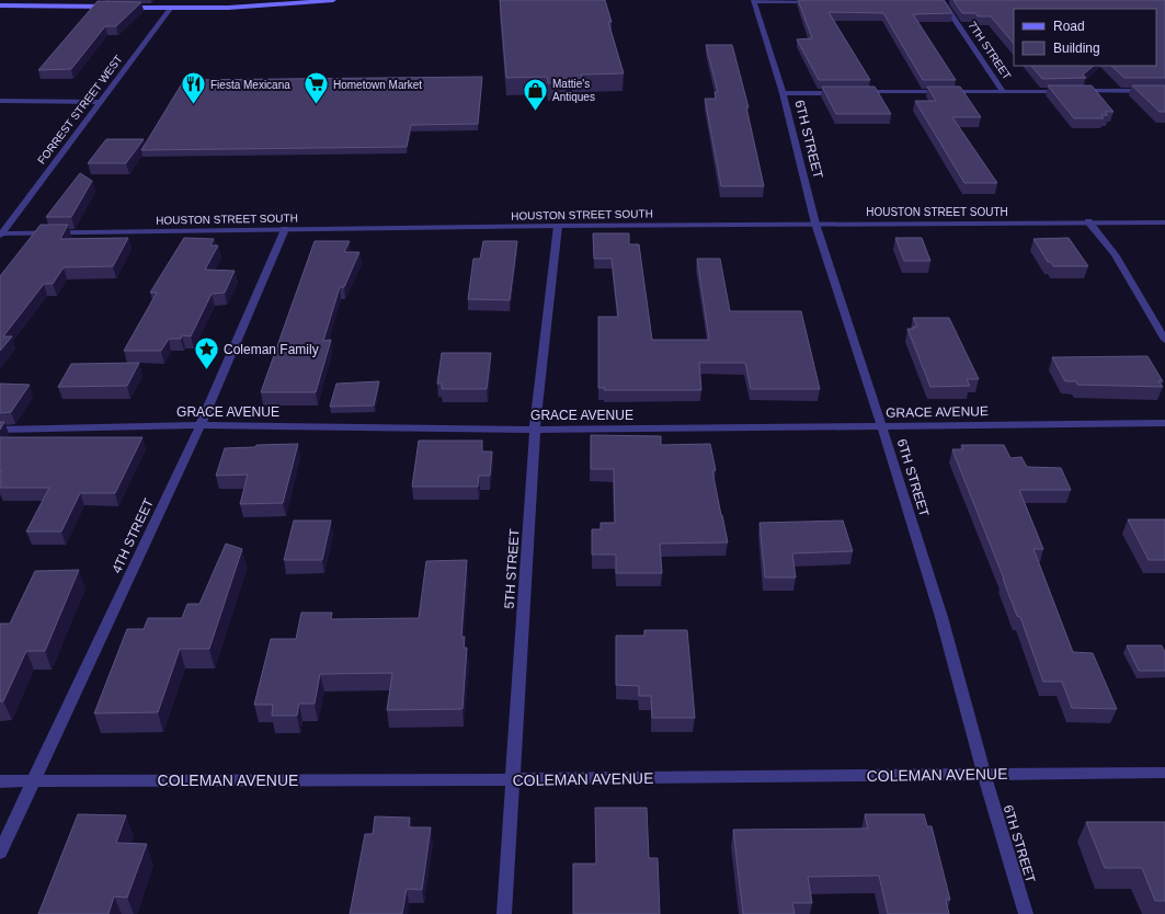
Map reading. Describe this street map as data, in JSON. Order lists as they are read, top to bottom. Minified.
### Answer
{"streets":{"main road":["FORREST STREET WEST"],"street":["7TH STREET","6TH STREET","HOUSTON STREET SOUTH","GRACE AVENUE","4TH STREET","5TH STREET","COLEMAN AVENUE"]},"crossings":[["FORREST STREET WEST","HOUSTON STREET SOUTH"],["6TH STREET","HOUSTON STREET SOUTH"],["6TH STREET","GRACE AVENUE"],["6TH STREET","COLEMAN AVENUE"],["HOUSTON STREET SOUTH","4TH STREET"],["HOUSTON STREET SOUTH","5TH STREET"],["GRACE AVENUE","4TH STREET"],["GRACE AVENUE","5TH STREET"],["4TH STREET","COLEMAN AVENUE"],["5TH STREET","COLEMAN AVENUE"]],"places":{"restaurant":["Fiesta Mexicana"],"supermarket":["Hometown Market"],"shop":["Mattie's Antiques"],"place":["Coleman Family"]},"legend":["Road","Building"]}
